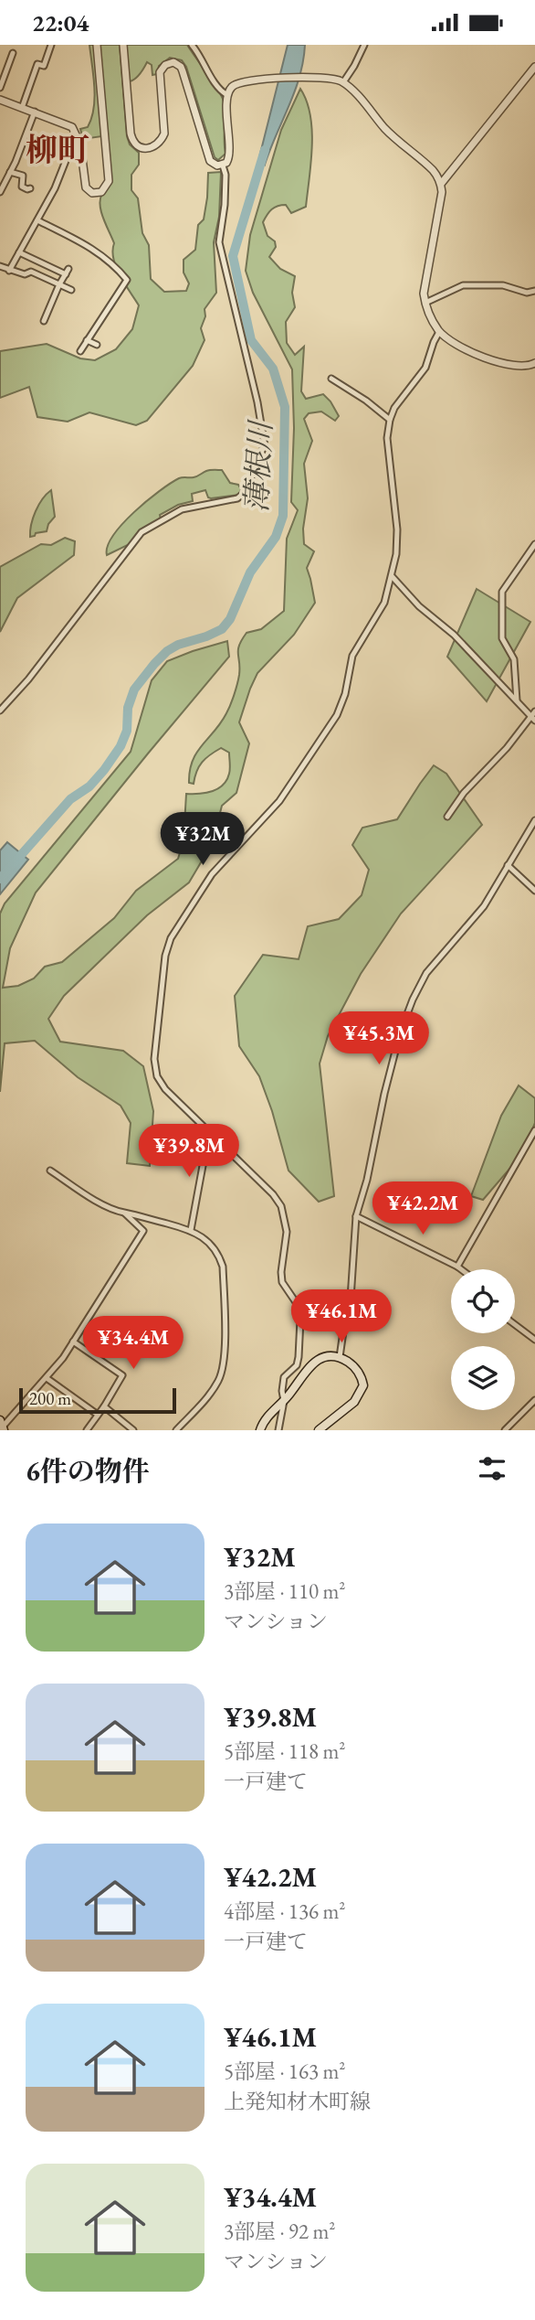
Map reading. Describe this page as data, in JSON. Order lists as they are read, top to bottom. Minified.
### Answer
{"districts":["柳町"],"water":["薄根川"],"scale_bar":"200 m","page":{"status":"22:04","price":["¥32M","¥45.3M","¥39.8M","¥42.2M","¥46.1M","¥34.4M"],"scale":"200 m","heading":"6件の物件","list":[{"name":"¥32M","note":"3部屋 · 110 m² · マンション"},{"name":"¥39.8M","note":"5部屋 · 118 m² · 一戸建て"},{"name":"¥42.2M","note":"4部屋 · 136 m² · 一戸建て"},{"name":"¥46.1M","note":"5部屋 · 163 m² · 上発知材木町線"},{"name":"¥34.4M","note":"3部屋 · 92 m² · マンション"}]}}
